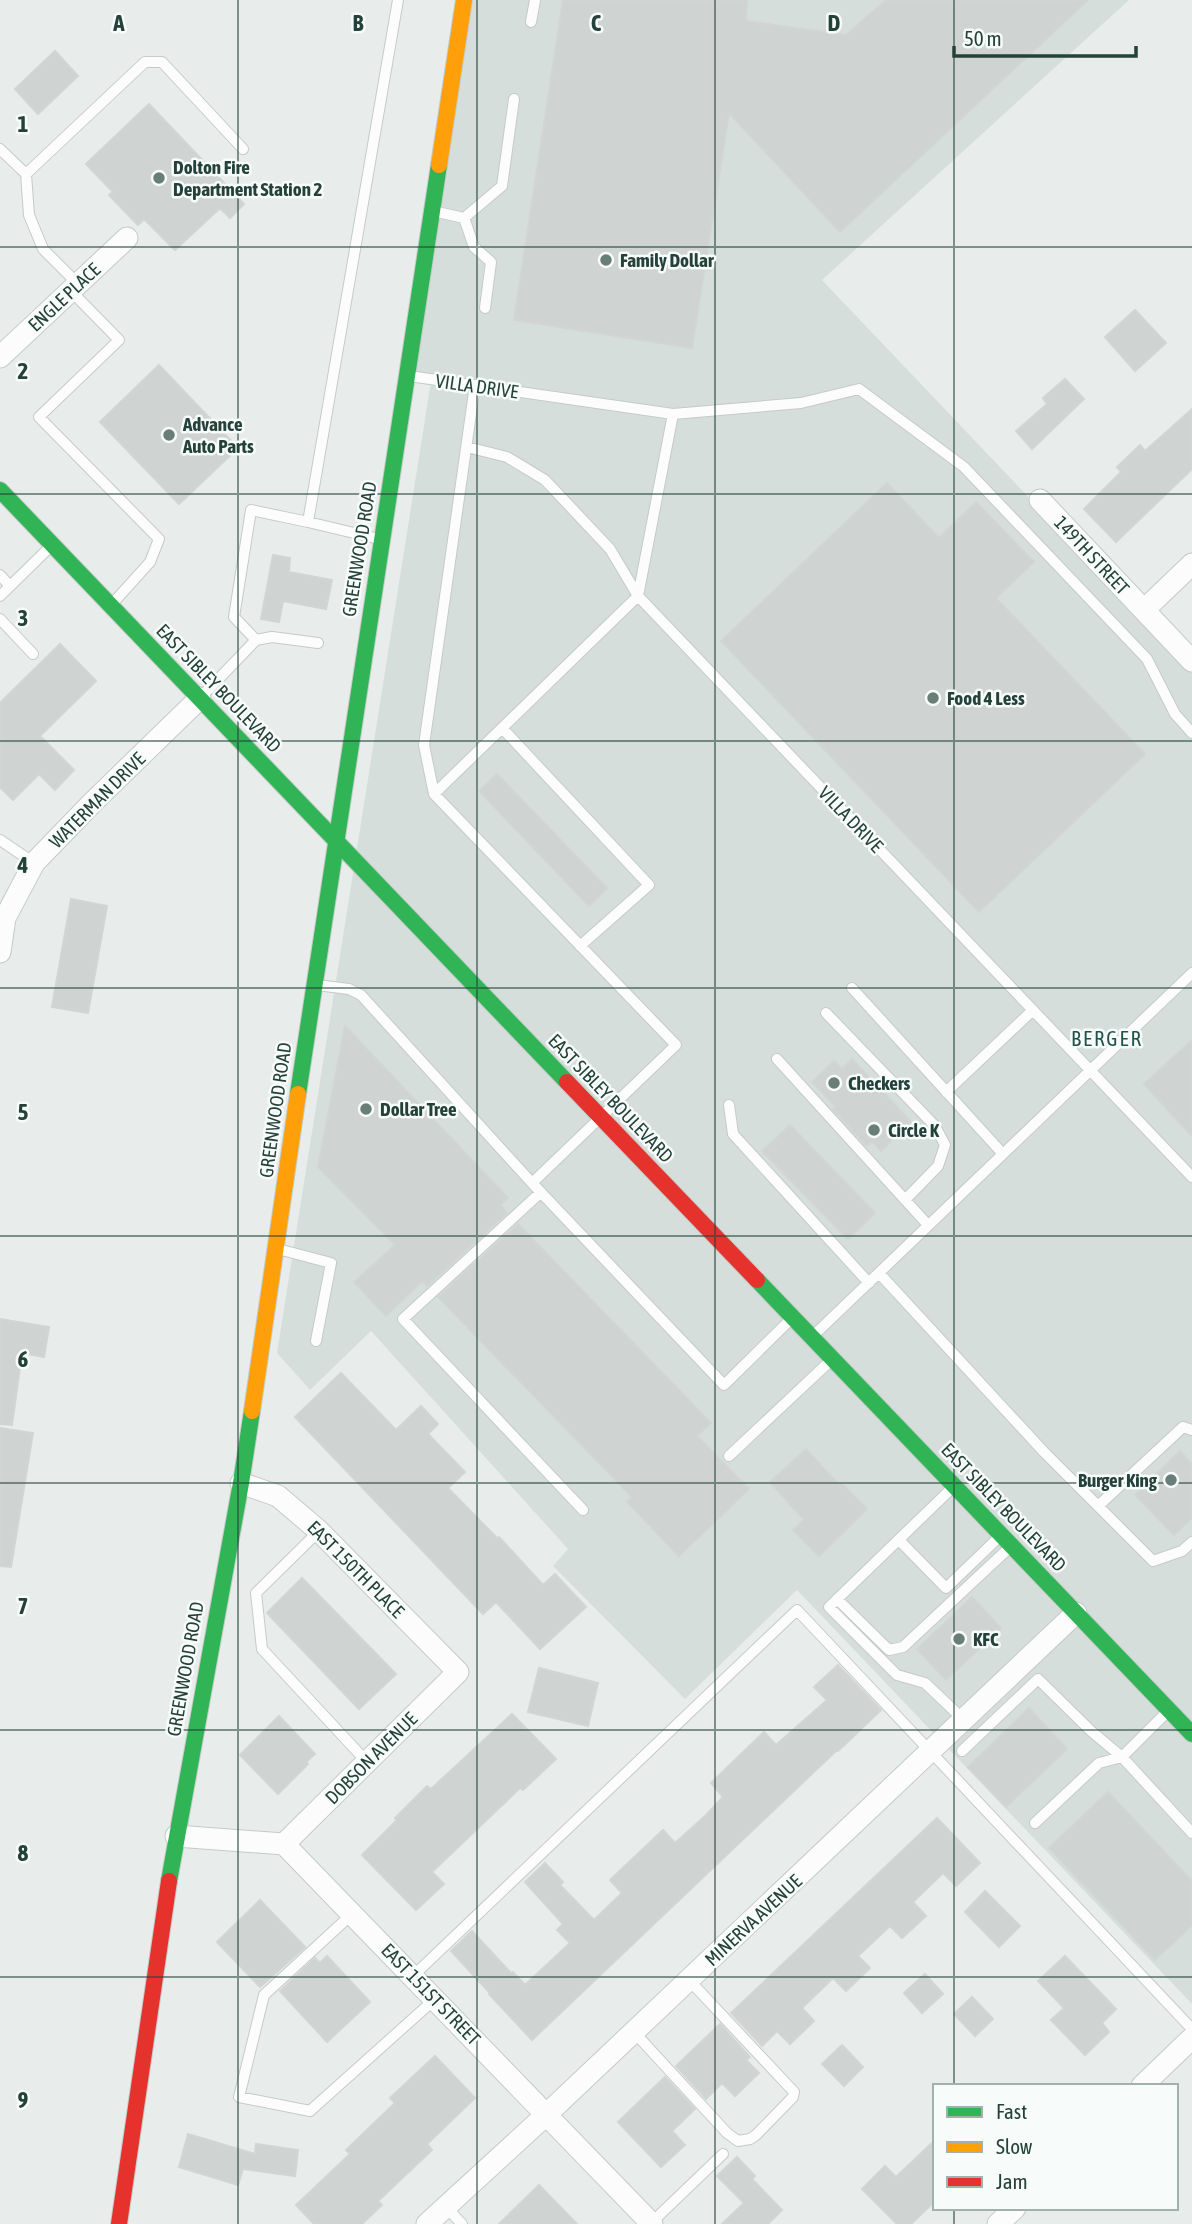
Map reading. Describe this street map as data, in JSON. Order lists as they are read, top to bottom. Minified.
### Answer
{"streets":{"street":["ENGLE PLACE","GREENWOOD ROAD","149TH STREET","EAST SIBLEY BOULEVARD","WATERMAN DRIVE","EAST 150TH PLACE","DOBSON AVENUE","MINERVA AVENUE","EAST 151ST STREET"],"lane":["VILLA DRIVE"]},"crossings":[["VILLA DRIVE","GREENWOOD ROAD"],["GREENWOOD ROAD","EAST SIBLEY BOULEVARD"],["GREENWOOD ROAD","EAST 150TH PLACE"],["EAST SIBLEY BOULEVARD","WATERMAN DRIVE"],["EAST SIBLEY BOULEVARD","MINERVA AVENUE"],["EAST 150TH PLACE","DOBSON AVENUE"],["DOBSON AVENUE","EAST 151ST STREET"],["MINERVA AVENUE","EAST 151ST STREET"]],"districts":["BERGER"],"places":["Dolton Fire Department Station 2","Family Dollar","Advance Auto Parts","Food 4 Less","Checkers","Dollar Tree","Circle K","Burger King","KFC"],"legend":["Fast","Slow","Jam"],"scale_bar":"50 m","grid":{"columns":["A","B","C","D"],"rows":["1","2","3","4","5","6","7","8","9"]}}
